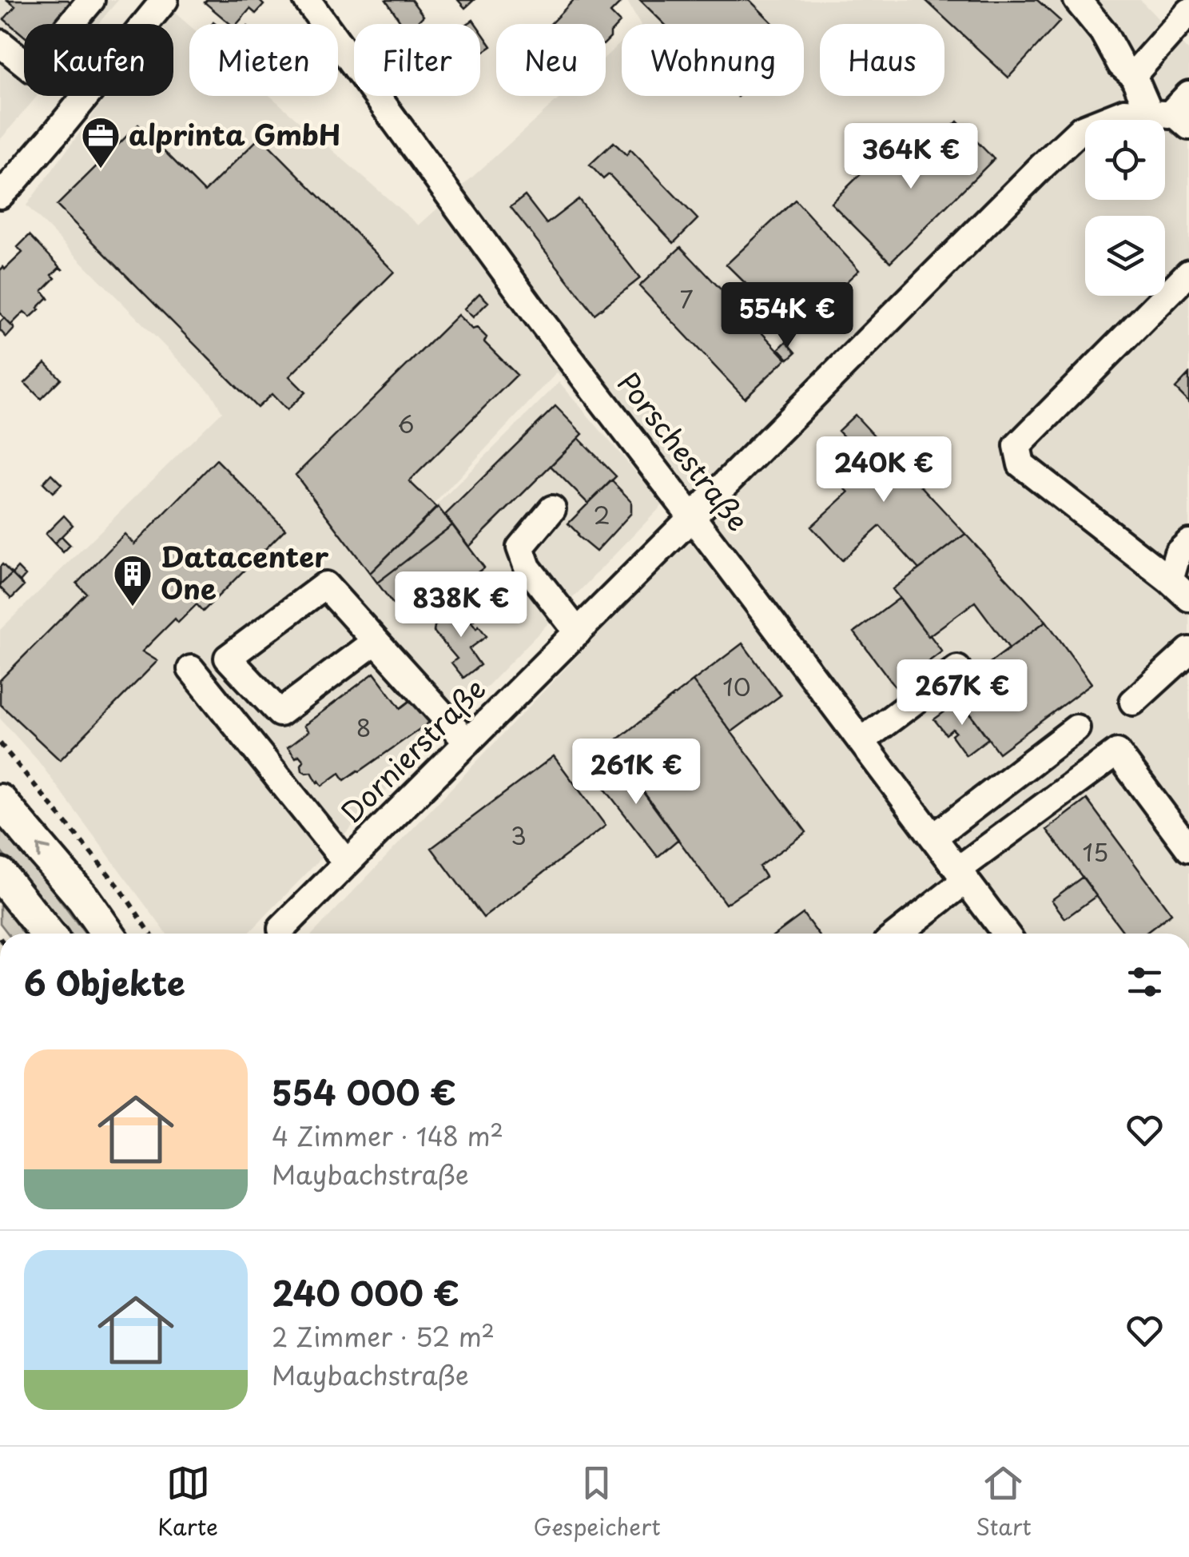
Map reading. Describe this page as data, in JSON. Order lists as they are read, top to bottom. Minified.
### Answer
{"streets":{"street":["Porschestraße","Dornierstraße"]},"crossings":[["Porschestraße","Dornierstraße"]],"places":{"office":["alprinta GmbH"],"building":["Datacenter One"]},"house_numbers":["7","6","2","10","8","3","15"],"page":{"chip":["Kaufen","Mieten","Filter","Neu","Wohnung","Haus"],"price":["364K €","554K €","240K €","838K €","267K €","261K €"],"heading":"6 Objekte","list":[{"name":"554 000 €","note":"4 Zimmer · 148 m² · Maybachstraße"},{"name":"240 000 €","note":"2 Zimmer · 52 m² · Maybachstraße"}],"tabs":["Karte","Gespeichert","Start"]}}
